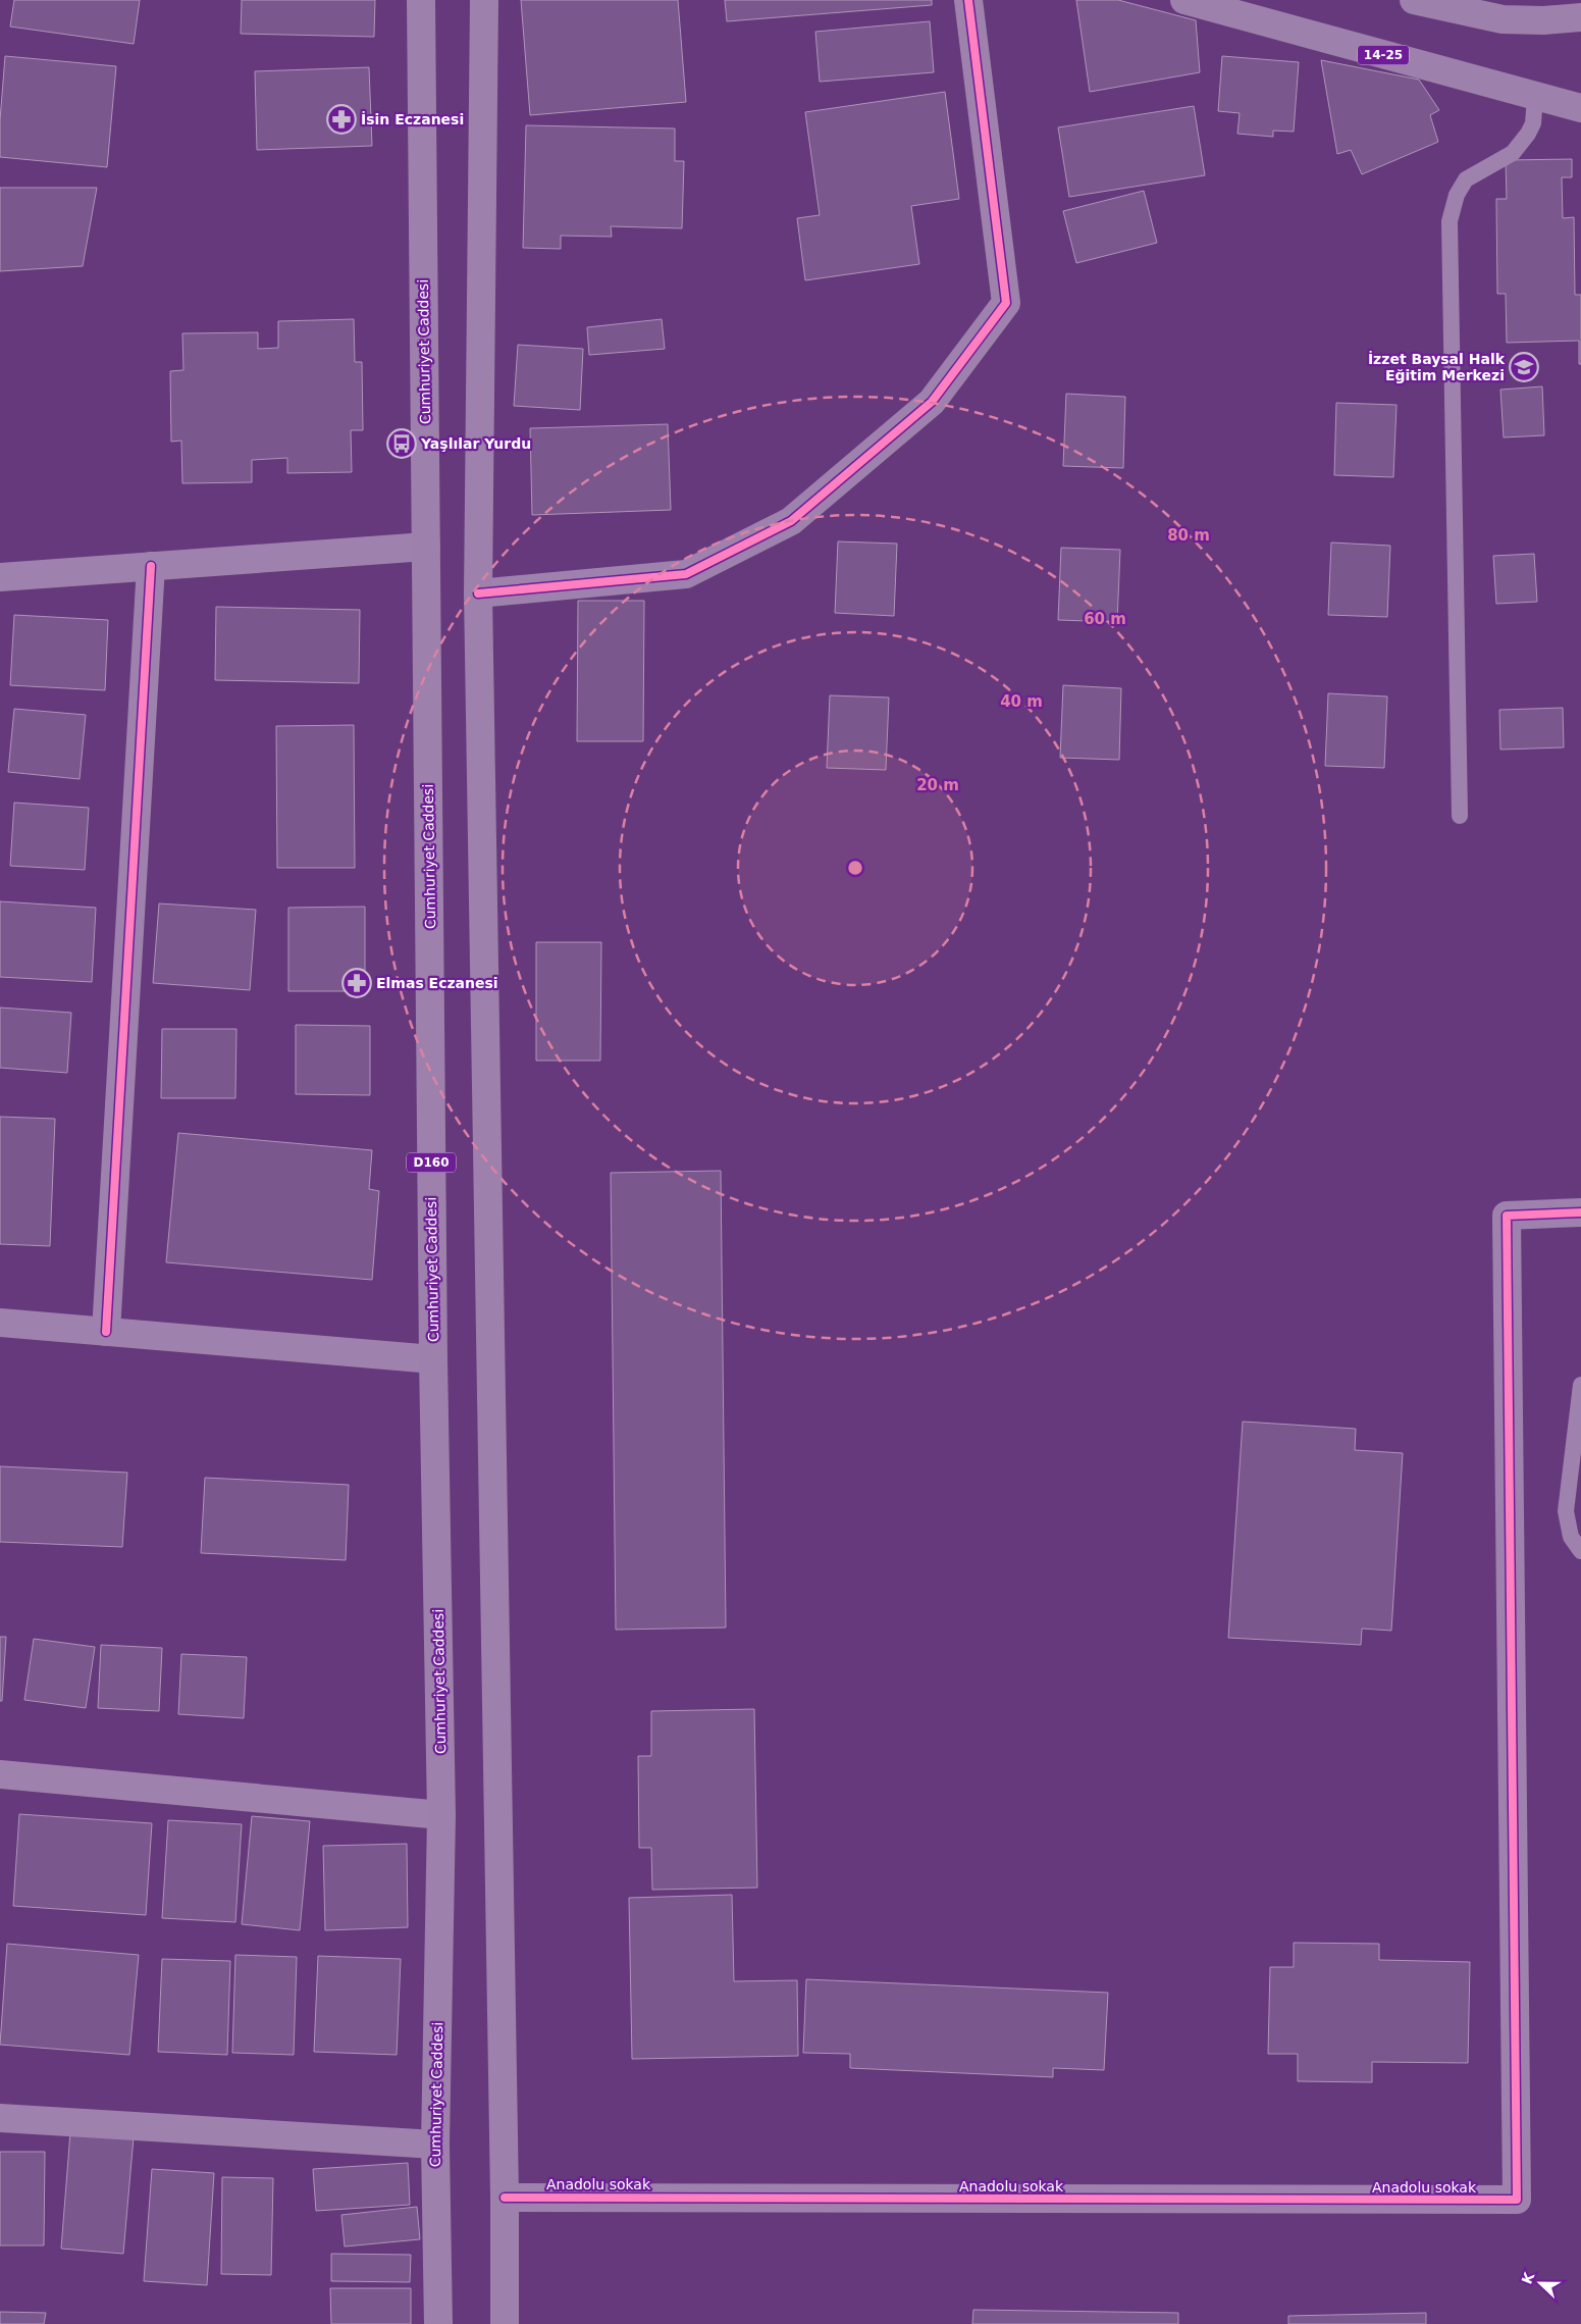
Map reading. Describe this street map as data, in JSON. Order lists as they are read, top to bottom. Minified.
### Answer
{"streets":{"main road":["14-25","Cumhuriyet Caddesi","D160"],"street":["Anadolu sokak"]},"places":{"pharmacy":["İsin Eczanesi","Elmas Eczanesi"],"school or university":["İzzet Baysal Halk Eğitim Merkezi"],"bus stop":["Yaşlılar Yurdu"]},"north":"left","rings":["80 m","60 m","40 m","20 m"]}
